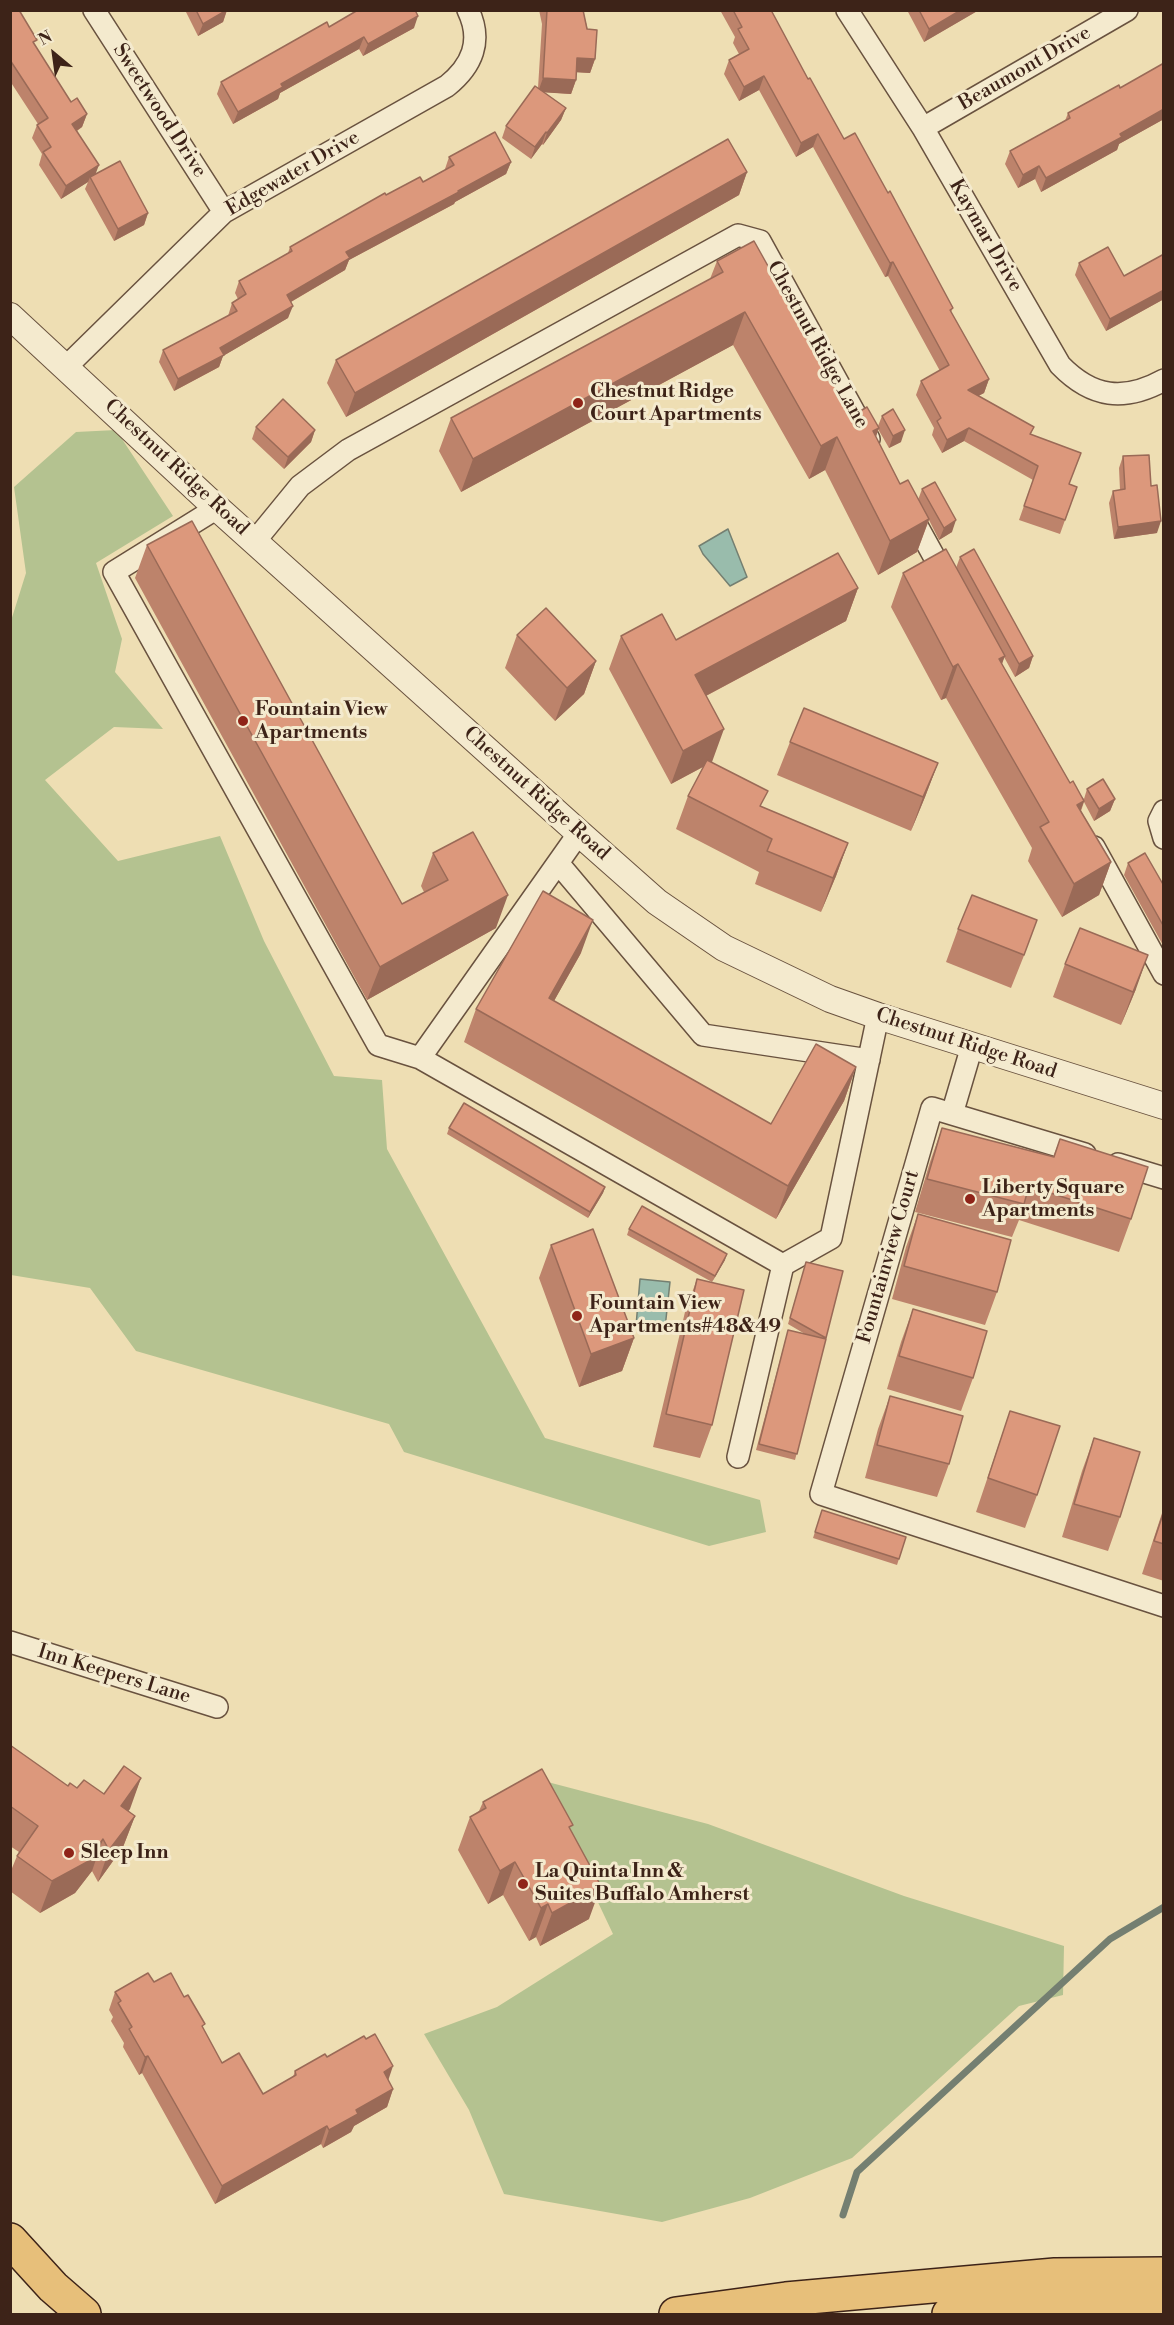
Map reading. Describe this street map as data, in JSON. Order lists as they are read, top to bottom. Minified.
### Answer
{"streets":{"street":["Beaumont Drive","Sweetwood Drive","Edgewater Drive","Kaymar Drive","Chestnut Ridge Lane","Chestnut Ridge Road","Fountainview Court","Inn Keepers Lane"]},"crossings":[["Beaumont Drive","Kaymar Drive"],["Sweetwood Drive","Edgewater Drive"],["Edgewater Drive","Chestnut Ridge Road"],["Chestnut Ridge Lane","Chestnut Ridge Road"]],"places":["Chestnut Ridge Court Apartments","Fountain View Apartments","Liberty Square Apartments","Fountain View Apartments#48&49","Sleep Inn","La Quinta Inn & Suites Buffalo Amherst"],"north":"top left"}
